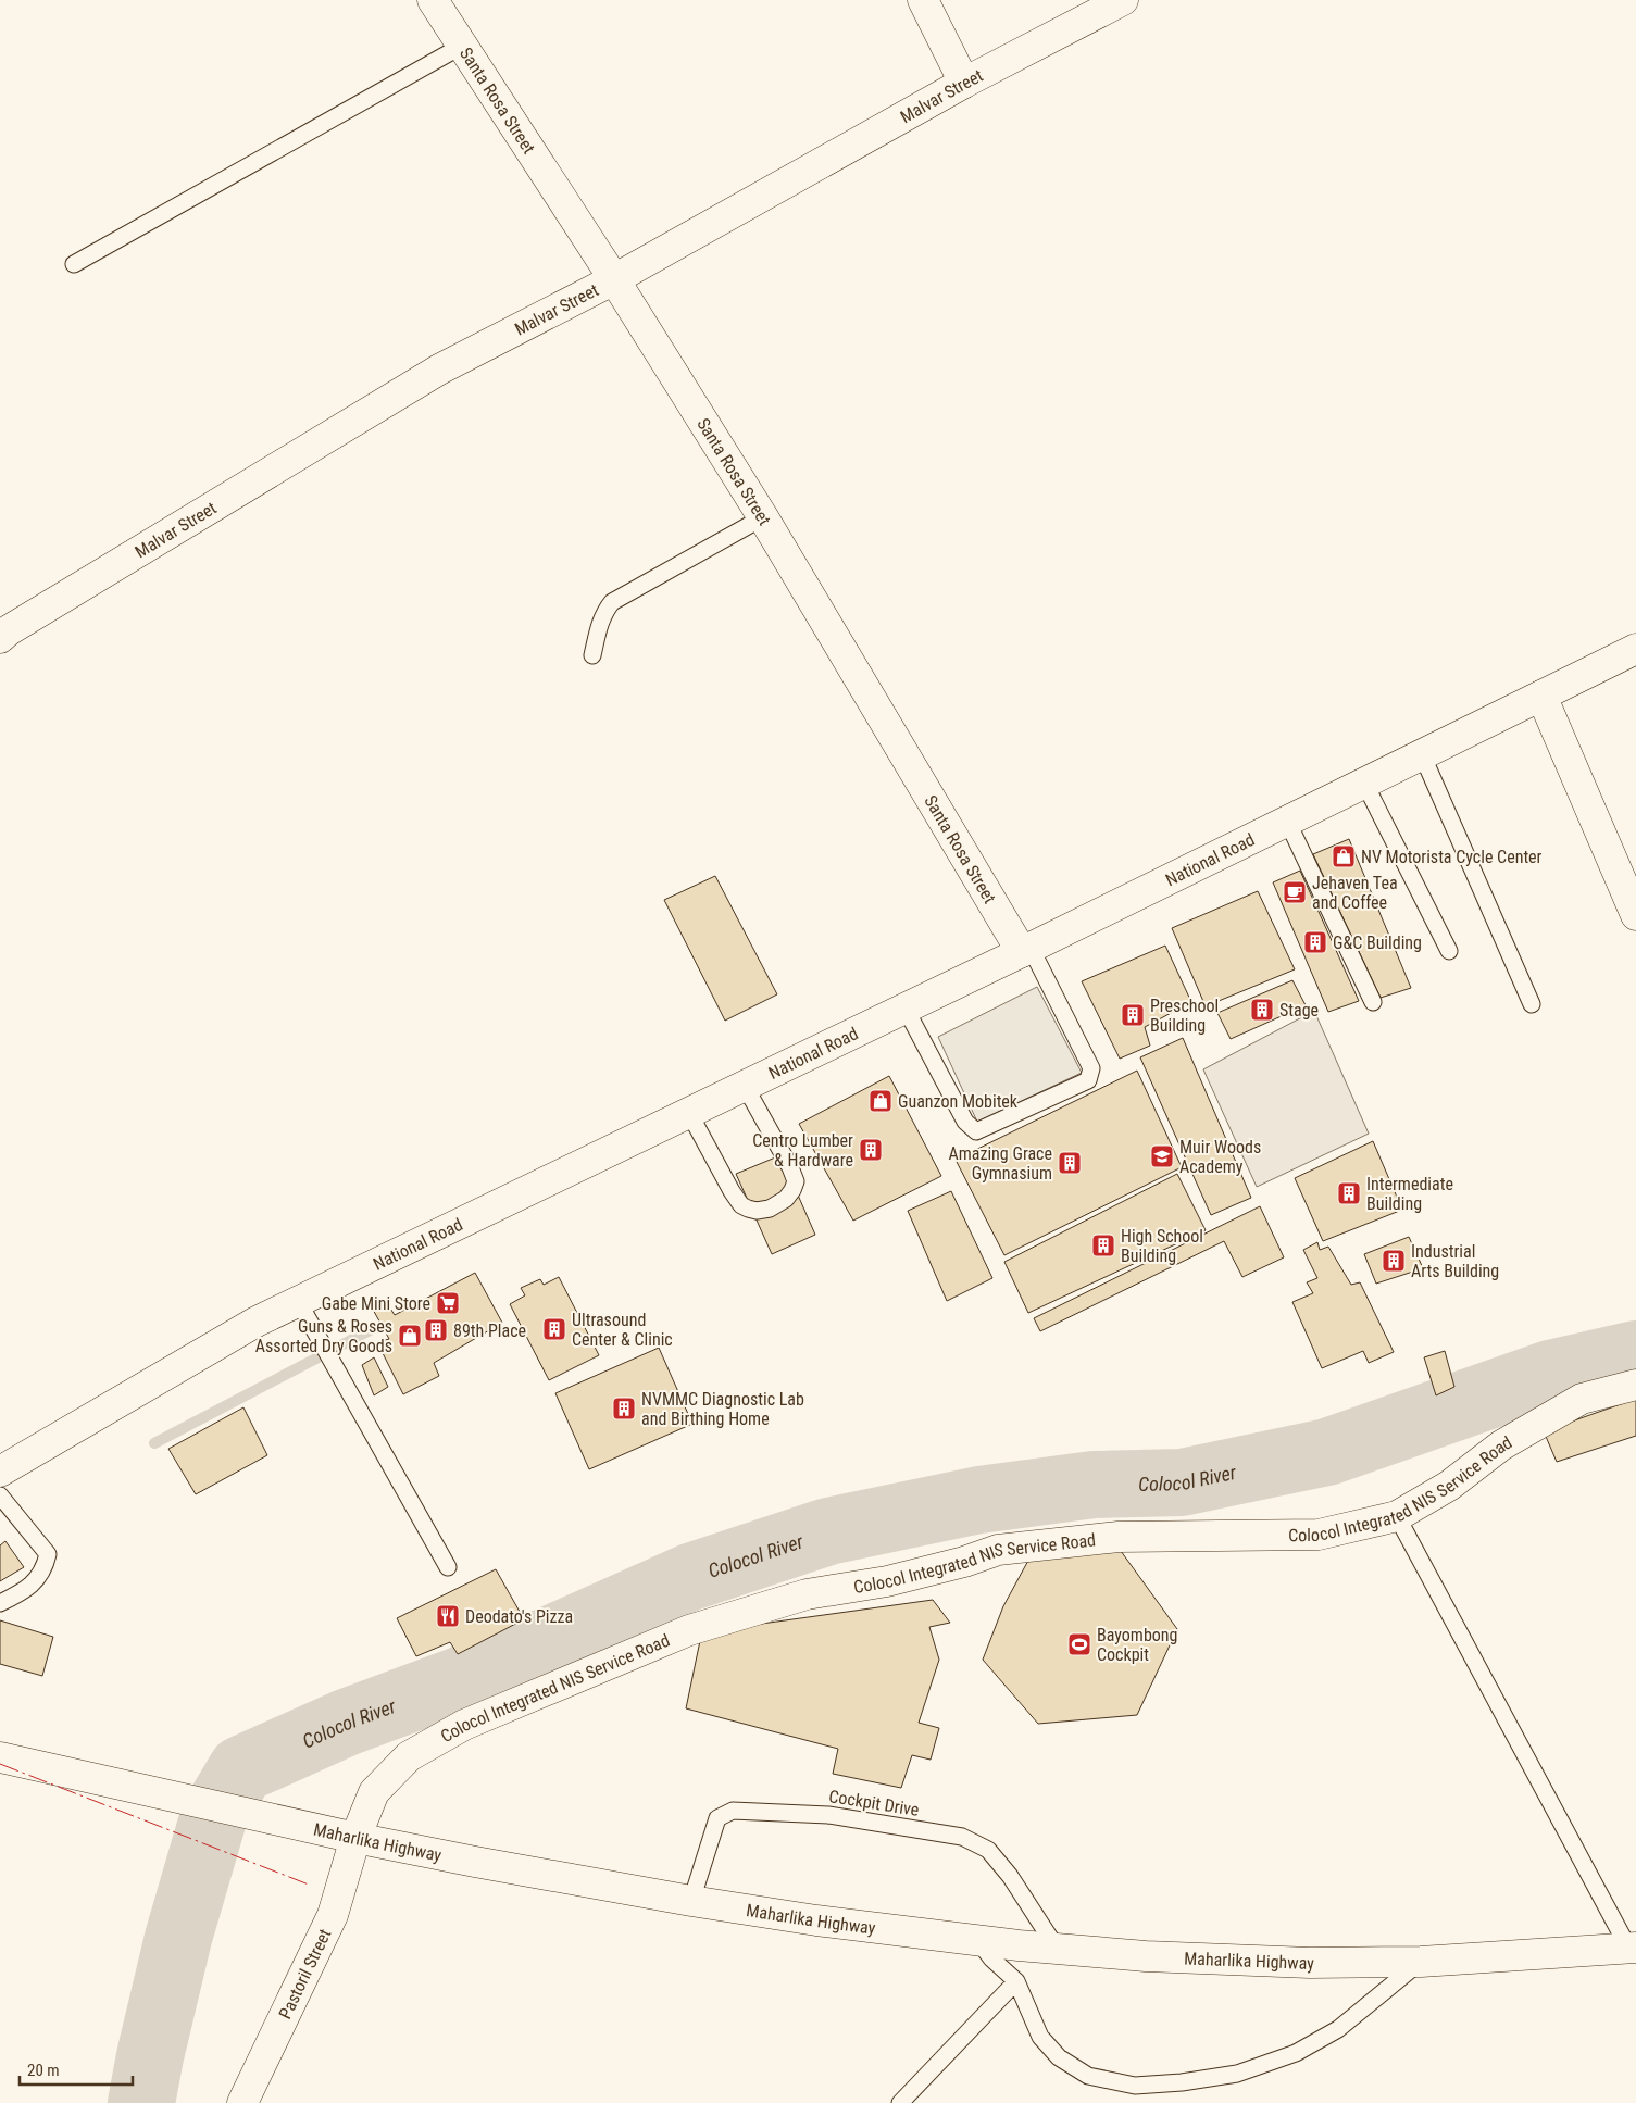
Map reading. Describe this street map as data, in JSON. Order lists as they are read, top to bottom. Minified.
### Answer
{"streets":{"main road":["Malvar Street","Santa Rosa Street","National Road","Colocol Integrated NIS Service Road","Maharlika Highway","Pastoril Street"],"lane":["Cockpit Drive"]},"crossings":[["Malvar Street","Santa Rosa Street"],["Santa Rosa Street","National Road"],["Colocol Integrated NIS Service Road","Maharlika Highway"],["Colocol Integrated NIS Service Road","Pastoril Street"],["Cockpit Drive","Maharlika Highway"],["Maharlika Highway","Pastoril Street"]],"water":["Colocol River"],"places":{"shop":["NV Motorista Cycle Center","Guanzon Mobitek","Guns & Roses Assorted Dry Goods"],"cafe":["Jehaven Tea and Coffee"],"building":["G&C Building","Stage","Preschool Building","Centro Lumber & Hardware","Amazing Grace Gymnasium","Intermediate Building","High School Building","Industrial Arts Building","Ultrasound Center & Clinic","89th Place","NVMMC Diagnostic Lab and Birthing Home"],"school or university":["Muir Woods Academy"],"supermarket":["Gabe Mini Store"],"restaurant":["Deodato's Pizza"],"sports":["Bayombong Cockpit"]},"scale_bar":"20 m"}
